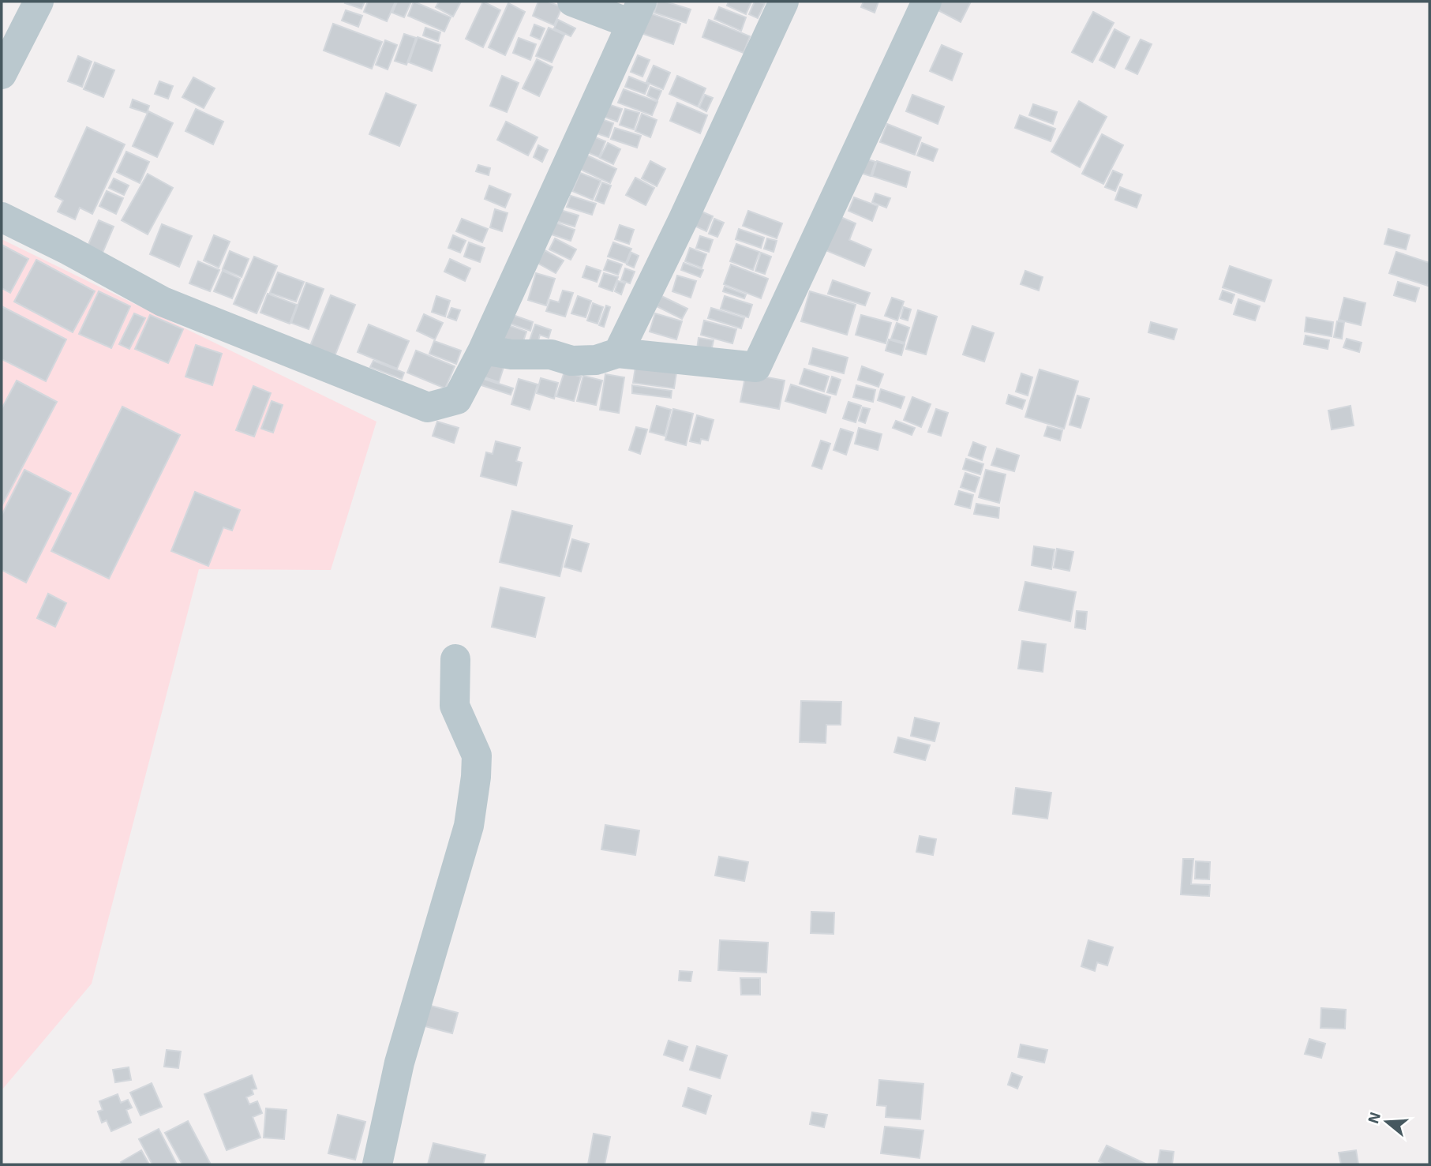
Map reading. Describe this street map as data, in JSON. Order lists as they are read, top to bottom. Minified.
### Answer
{"north":"left"}
